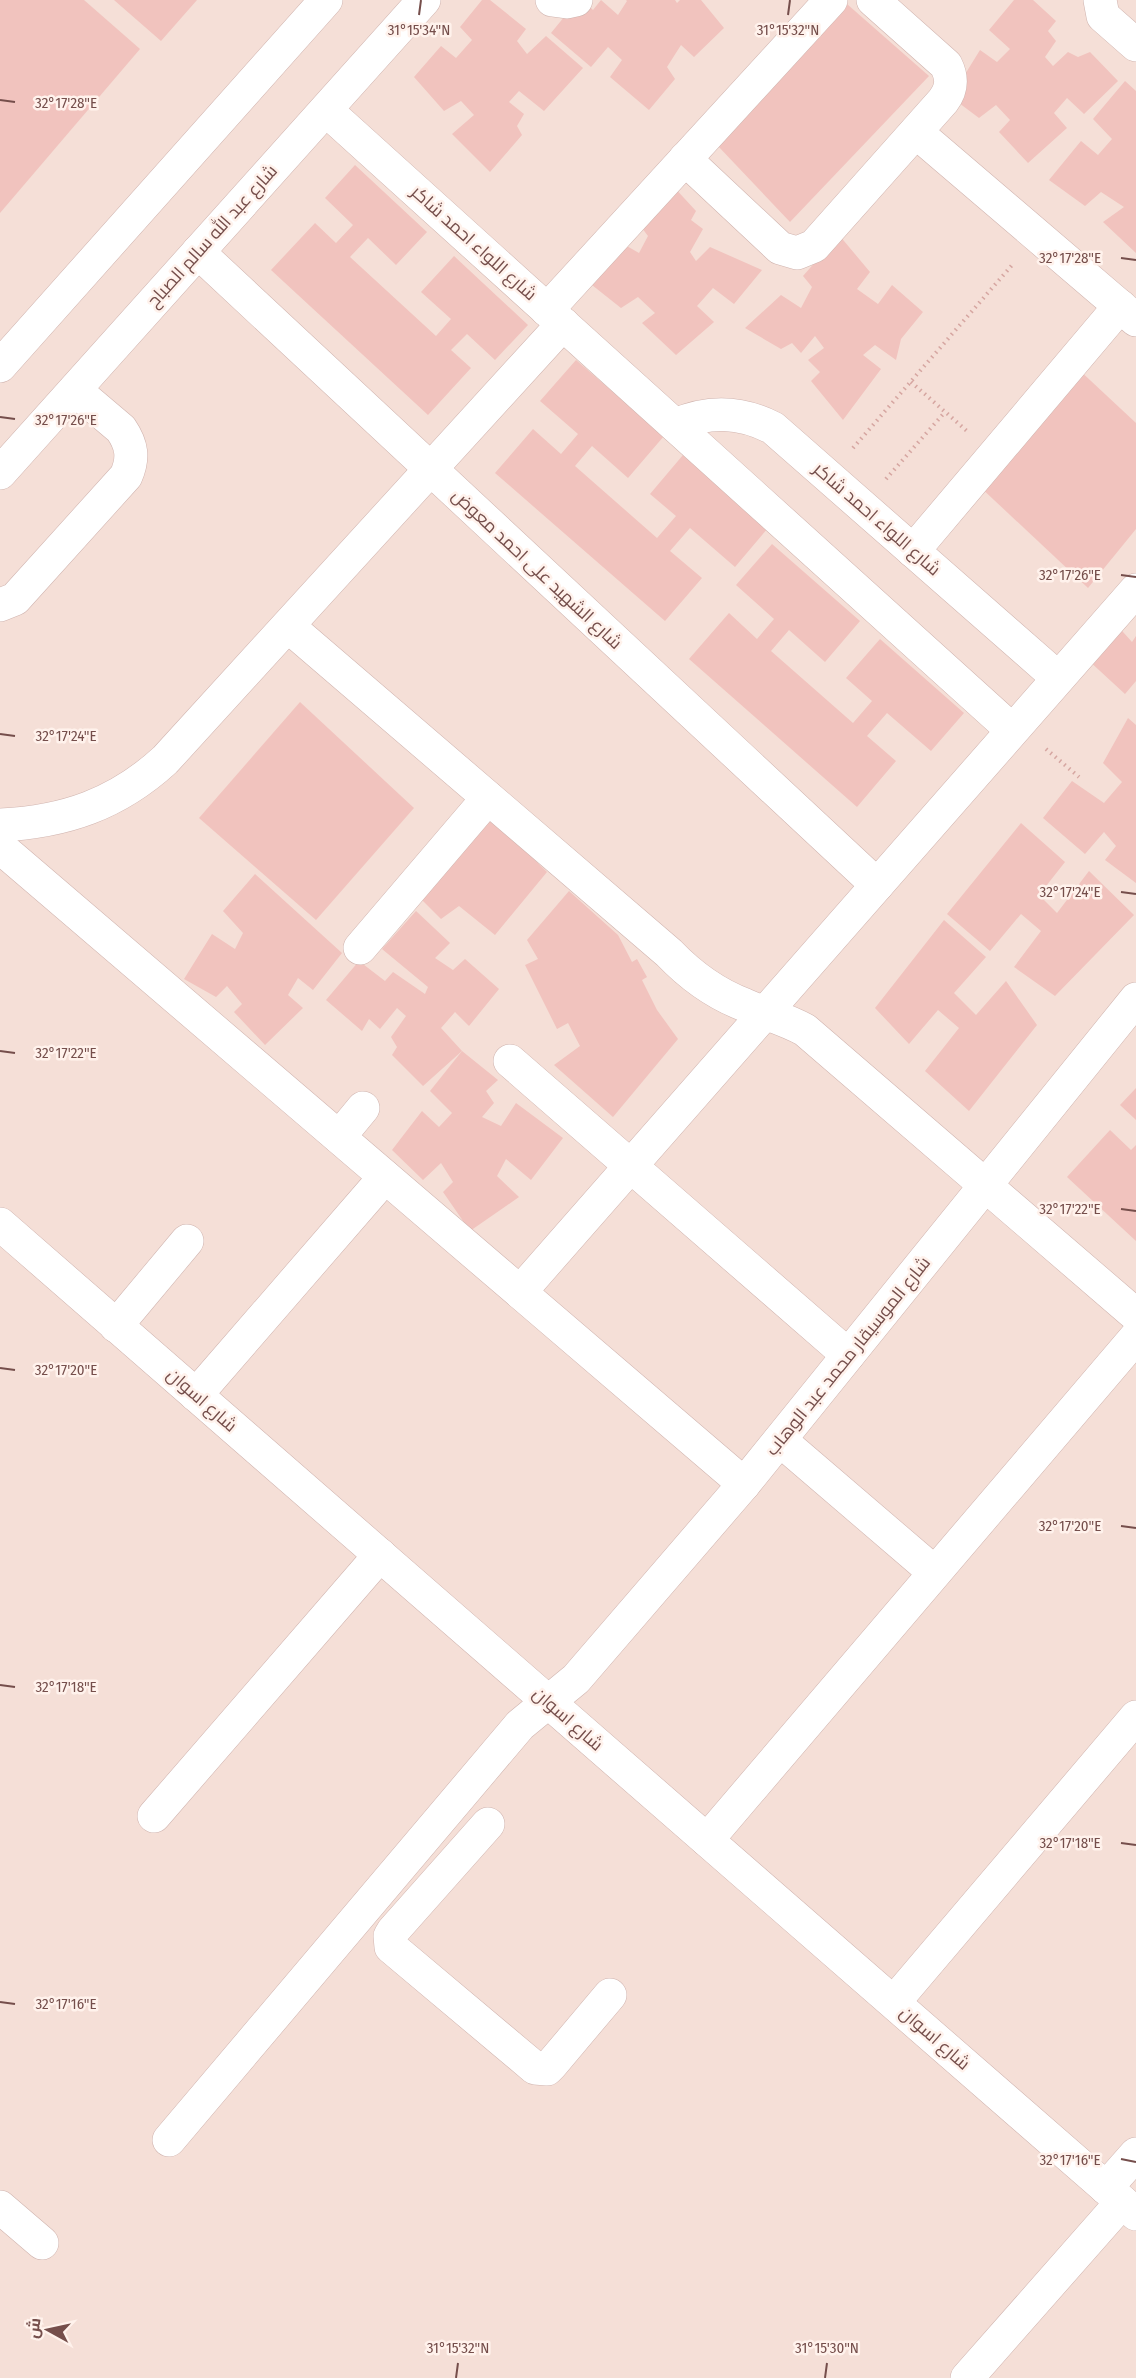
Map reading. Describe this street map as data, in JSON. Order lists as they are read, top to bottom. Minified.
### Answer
{"streets":{"street":["شارع عبد الله سالم الصباح","شارع اللواء احمد شاكر","شارع الشهيد على احمد معوض","شارع الموسيقار محمد عبد الوهاب","شارع اسوان"]},"crossings":[["شارع عبد الله سالم الصباح","شارع اللواء احمد شاكر"],["شارع عبد الله سالم الصباح","شارع الشهيد على احمد معوض"],["شارع الموسيقار محمد عبد الوهاب","شارع اسوان"]],"north":"left","coordinates":["31°15'34\"N","31°15'32\"N","32°17'28\"E","32°17'26\"E","32°17'24\"E","32°17'22\"E","32°17'20\"E","32°17'18\"E","32°17'16\"E","31°15'30\"N"]}
